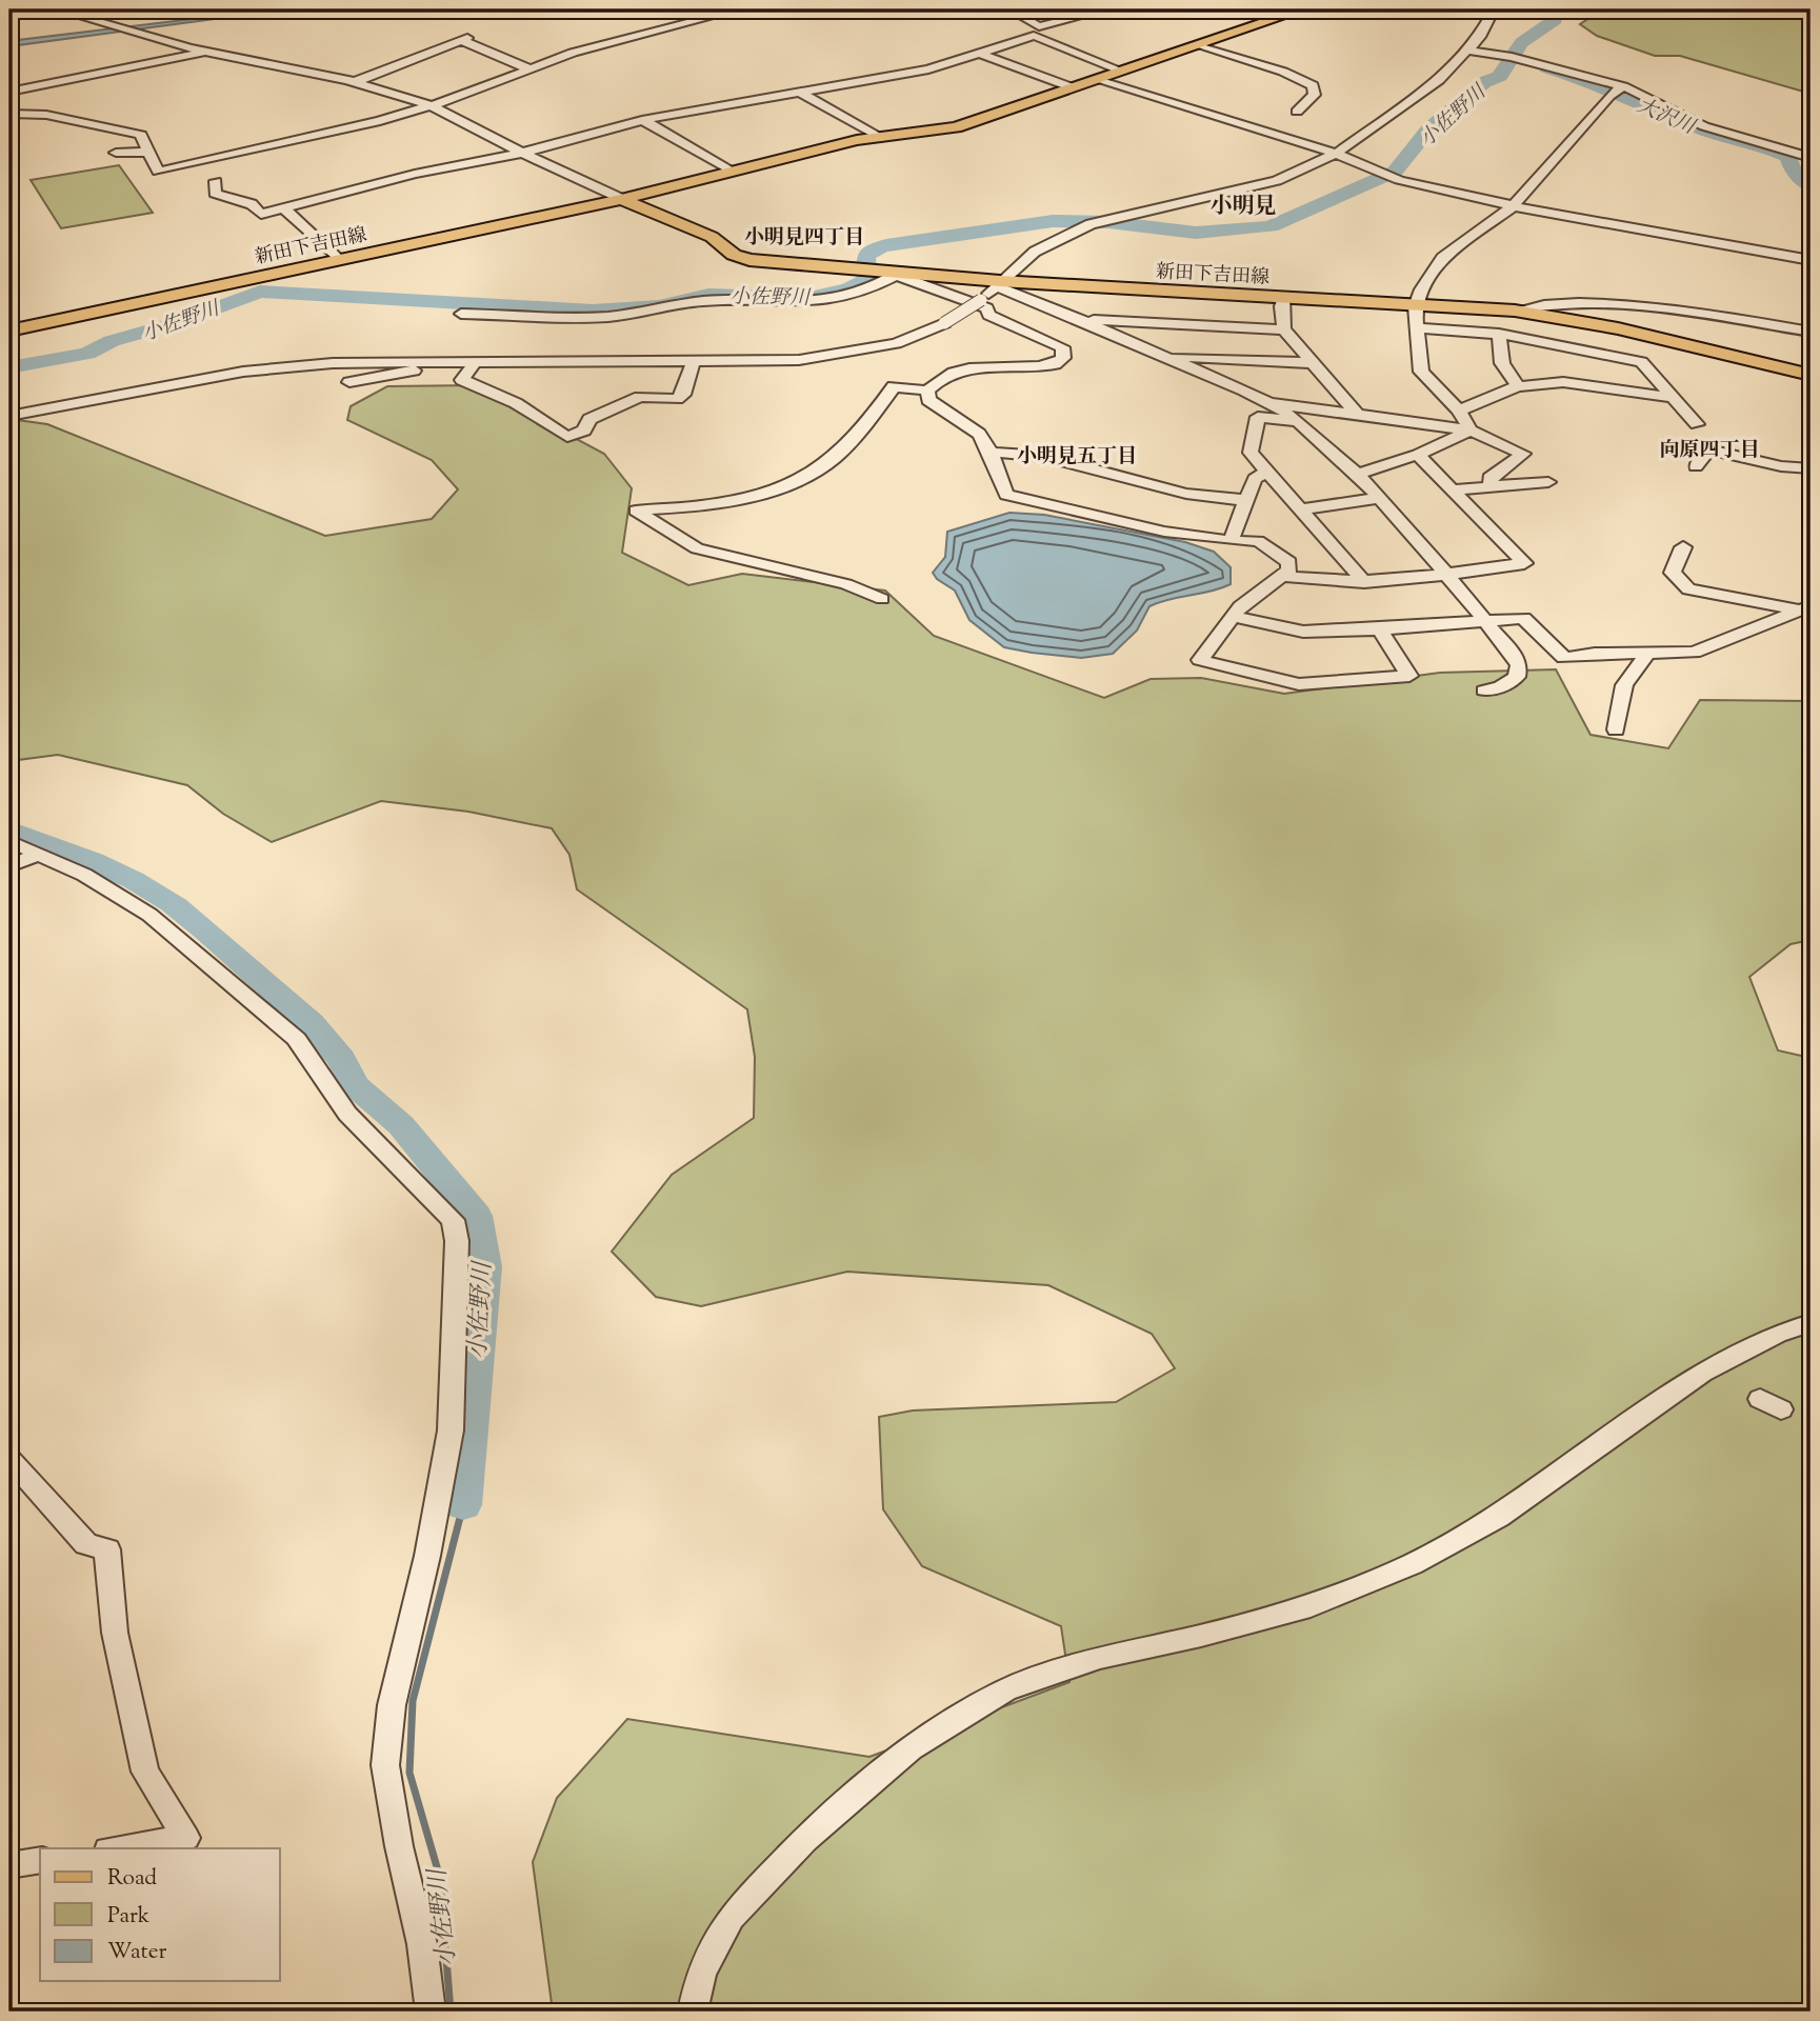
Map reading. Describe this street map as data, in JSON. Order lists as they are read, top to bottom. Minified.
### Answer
{"streets":{"main road":["新田下吉田線"]},"districts":["小明見","小明見四丁目","向原四丁目","小明見五丁目"],"water":["小佐野川","大沢川"],"legend":["Road","Park","Water"]}
